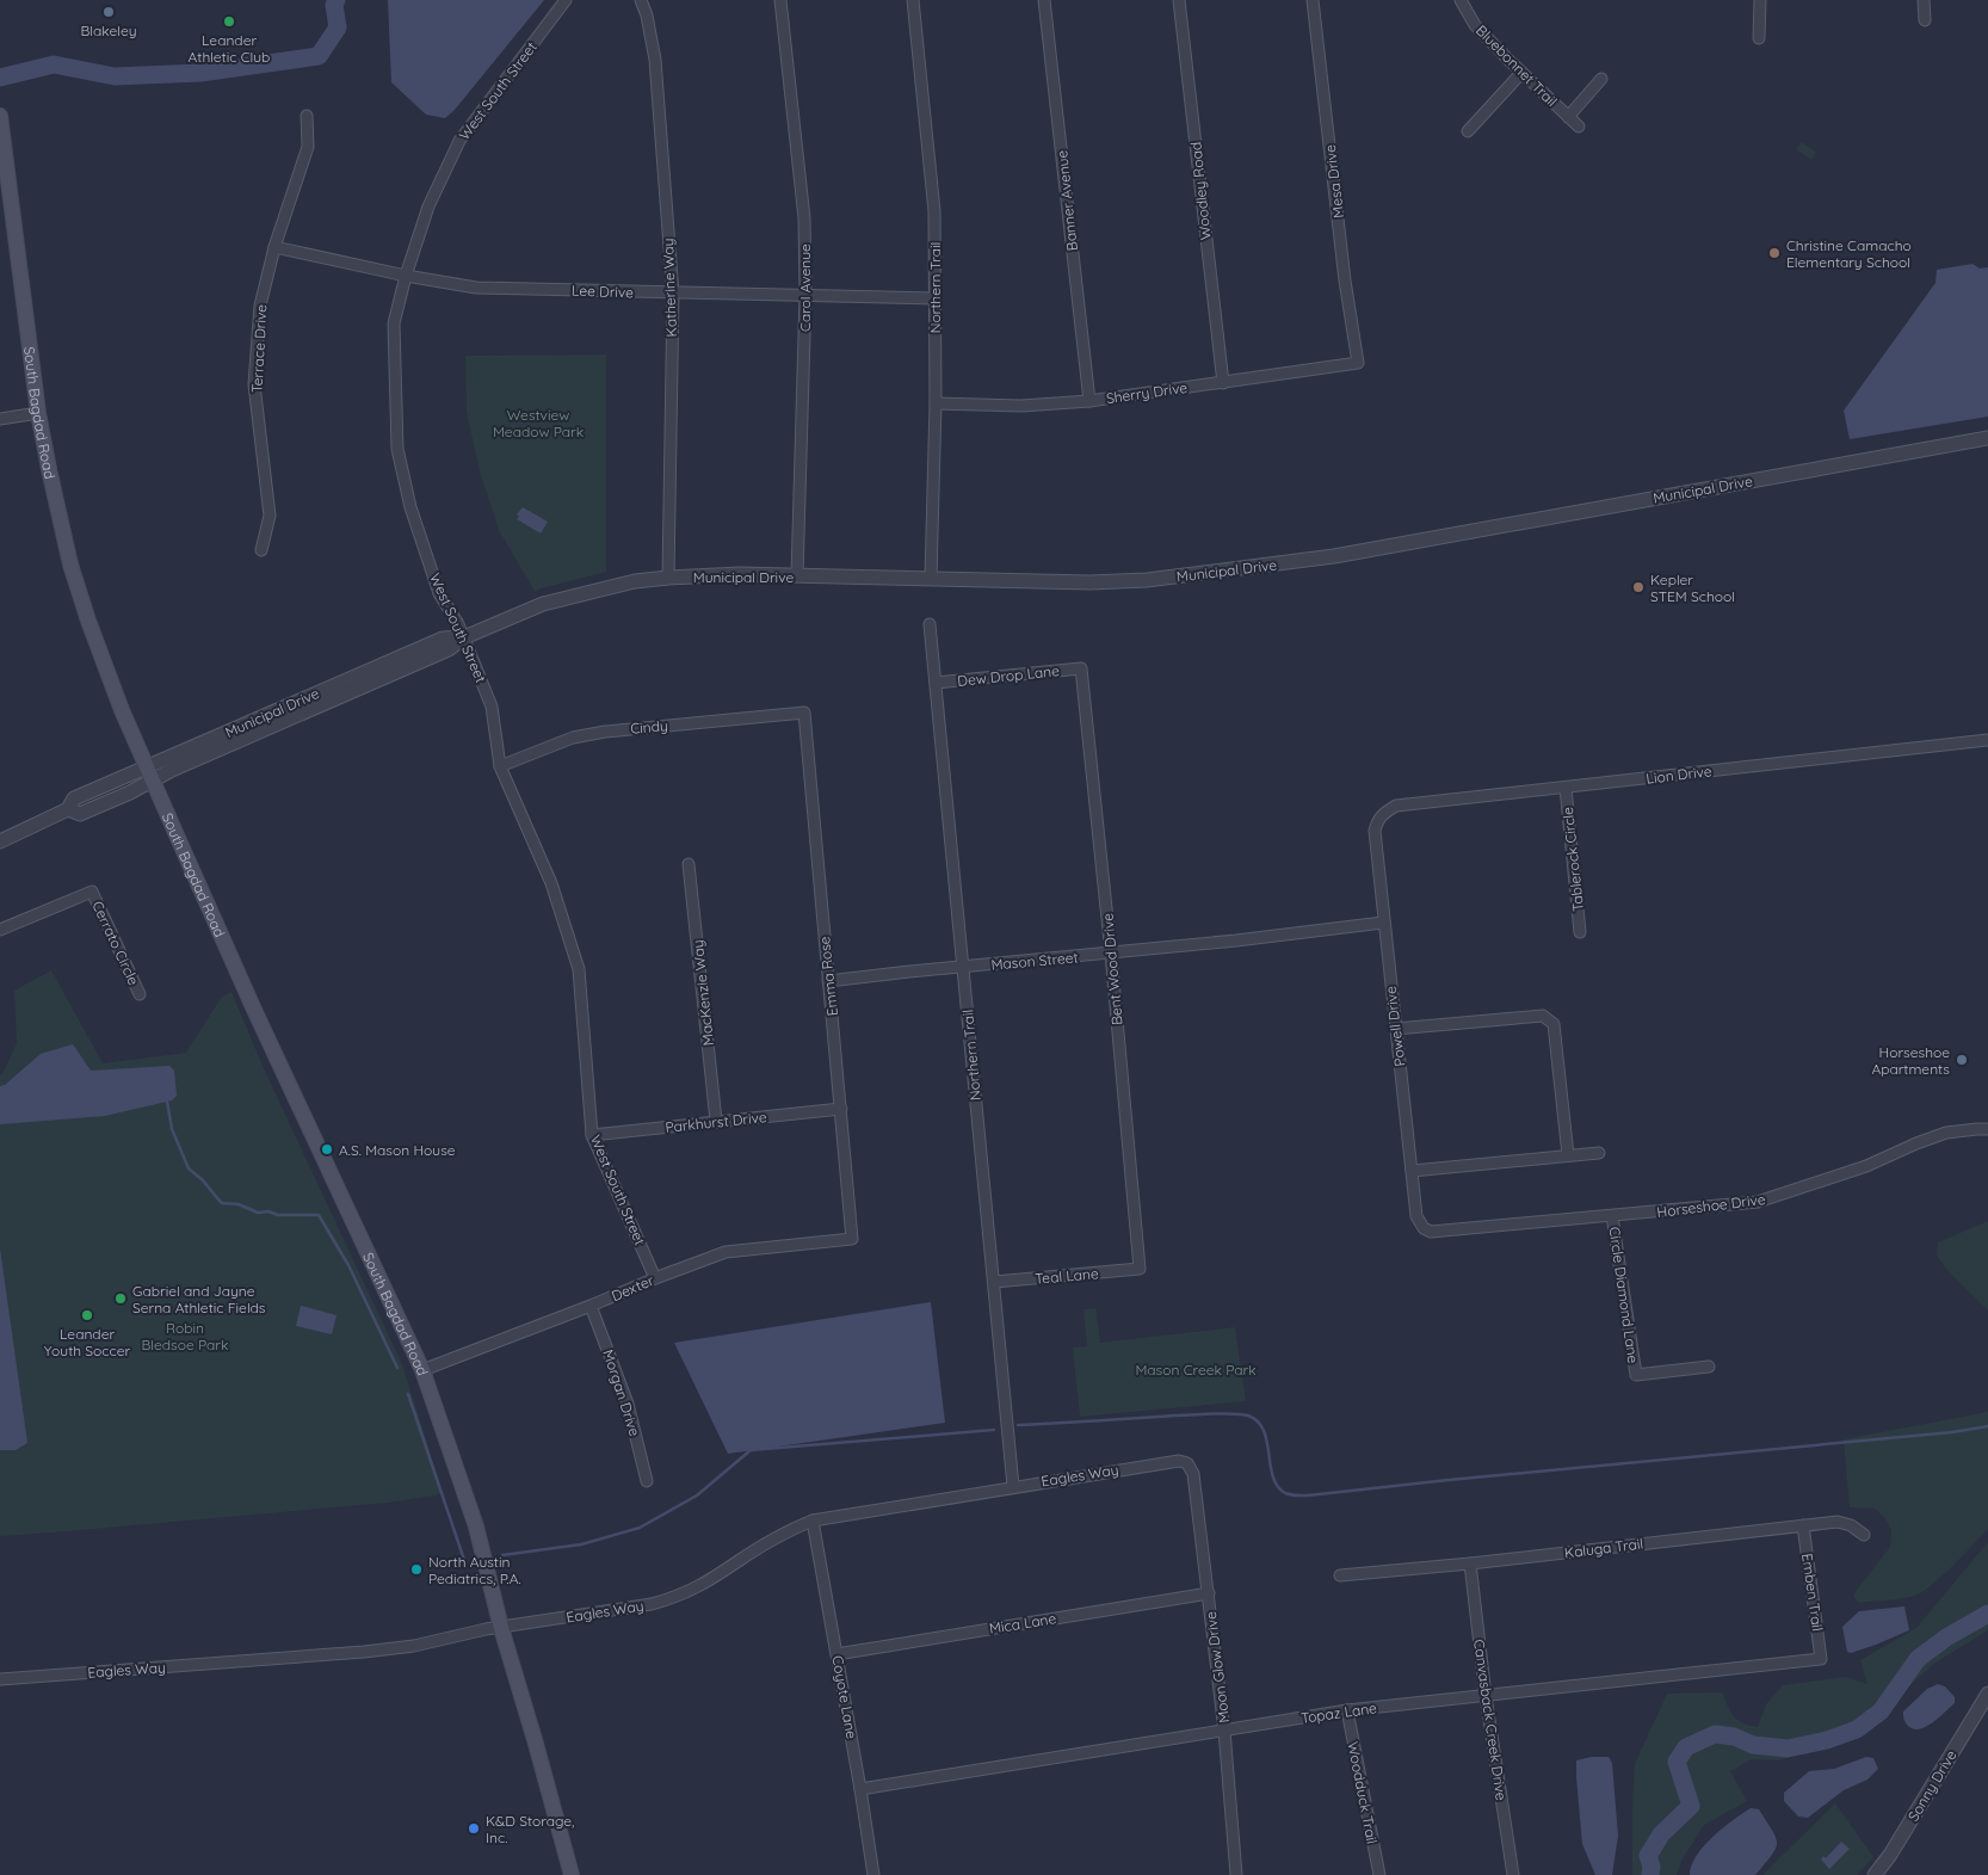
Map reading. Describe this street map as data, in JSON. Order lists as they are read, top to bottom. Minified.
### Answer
{"streets":{"main road":["South Bagdad Road"],"street":["Bluebonnet Trail","West South Street","Mesa Drive","Woodley Road","Banner Avenue","Katherine Way","Carol Avenue","Northern Trail","Lee Drive","Terrace Drive","Sherry Drive","Municipal Drive","Dew Drop Lane","Cindy","Lion Drive","Tablerock Circle","Cerrato Circle","Mason Street","Bent Wood Drive","Emma Rose","MacKenzie Way","Powell Drive","Parkhurst Drive","Horseshoe Drive","Teal Lane","Dexter","Circle Diamond Lane","Morgan Drive","Eagles Way","Kaluga Trail","Emben Trail","Mica Lane","Moon Glow Drive","Coyote Lane","Topaz Lane","Canvasback Creek Drive","Sonny Drive","Woodduck Trail"]},"crossings":[["West South Street","Lee Drive"],["West South Street","Municipal Drive"],["West South Street","Cindy"],["West South Street","Parkhurst Drive"],["West South Street","Dexter"],["Mesa Drive","Sherry Drive"],["Woodley Road","Sherry Drive"],["Banner Avenue","Sherry Drive"],["Katherine Way","Lee Drive"],["Katherine Way","Municipal Drive"],["Carol Avenue","Lee Drive"],["Carol Avenue","Municipal Drive"],["Northern Trail","Lee Drive"],["Northern Trail","Sherry Drive"],["Northern Trail","Municipal Drive"],["Northern Trail","Dew Drop Lane"],["Northern Trail","Mason Street"],["Northern Trail","Teal Lane"],["Northern Trail","Eagles Way"],["Lee Drive","Terrace Drive"],["South Bagdad Road","Municipal Drive"],["South Bagdad Road","Dexter"],["South Bagdad Road","Eagles Way"],["Dew Drop Lane","Bent Wood Drive"],["Cindy","Emma Rose"],["Lion Drive","Tablerock Circle"],["Lion Drive","Powell Drive"],["Mason Street","Bent Wood Drive"],["Mason Street","Emma Rose"],["Mason Street","Powell Drive"],["Bent Wood Drive","Teal Lane"],["Emma Rose","Parkhurst Drive"],["Emma Rose","Dexter"],["MacKenzie Way","Parkhurst Drive"],["Powell Drive","Horseshoe Drive"],["Horseshoe Drive","Circle Diamond Lane"],["Dexter","Morgan Drive"],["Eagles Way","Moon Glow Drive"],["Eagles Way","Coyote Lane"],["Kaluga Trail","Emben Trail"],["Kaluga Trail","Canvasback Creek Drive"],["Emben Trail","Topaz Lane"],["Mica Lane","Moon Glow Drive"],["Mica Lane","Coyote Lane"],["Moon Glow Drive","Topaz Lane"],["Coyote Lane","Topaz Lane"],["Topaz Lane","Canvasback Creek Drive"],["Topaz Lane","Woodduck Trail"]],"parks":["Westview Meadow Park","Robin Bledsoe Park","Mason Creek Park"],"places":["Blakeley","Leander Athletic Club","Christine Camacho Elementary School","Kepler STEM School","Horseshoe Apartments","A.S. Mason House","Gabriel and Jayne Serna Athletic Fields","Leander Youth Soccer","North Austin Pediatrics, P.A.","K&D Storage, Inc."]}
